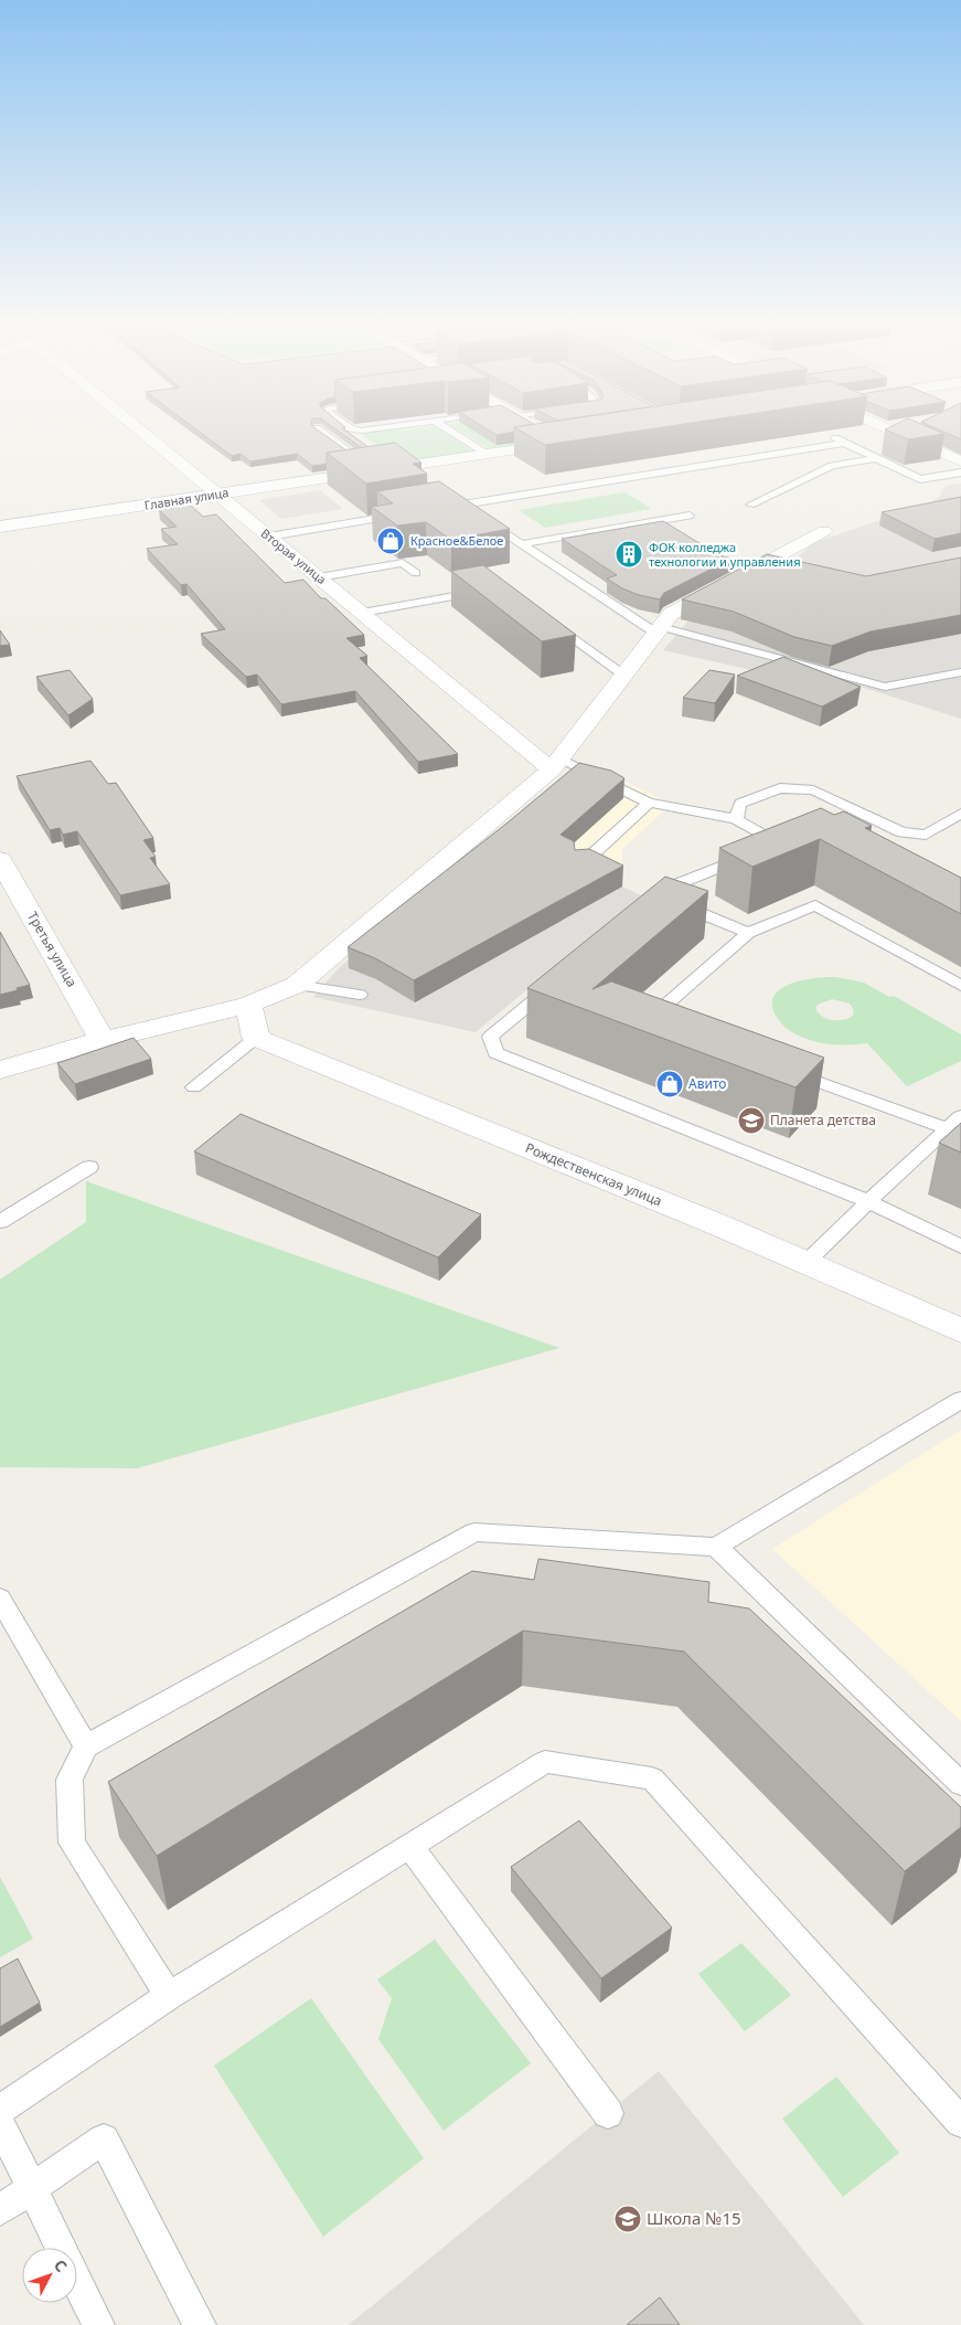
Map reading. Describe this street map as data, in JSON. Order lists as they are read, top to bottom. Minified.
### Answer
{"streets":{"street":["Главная улица","Вторая улица","Третья улица","Рождественская улица"]},"crossings":[["Главная улица","Вторая улица"]],"places":{"shop":["Красное&Белое","Авито"],"building":["ФОК колледжа технологии и управления"],"school or university":["Планета детства","Школа №15"]},"north":"top right"}
